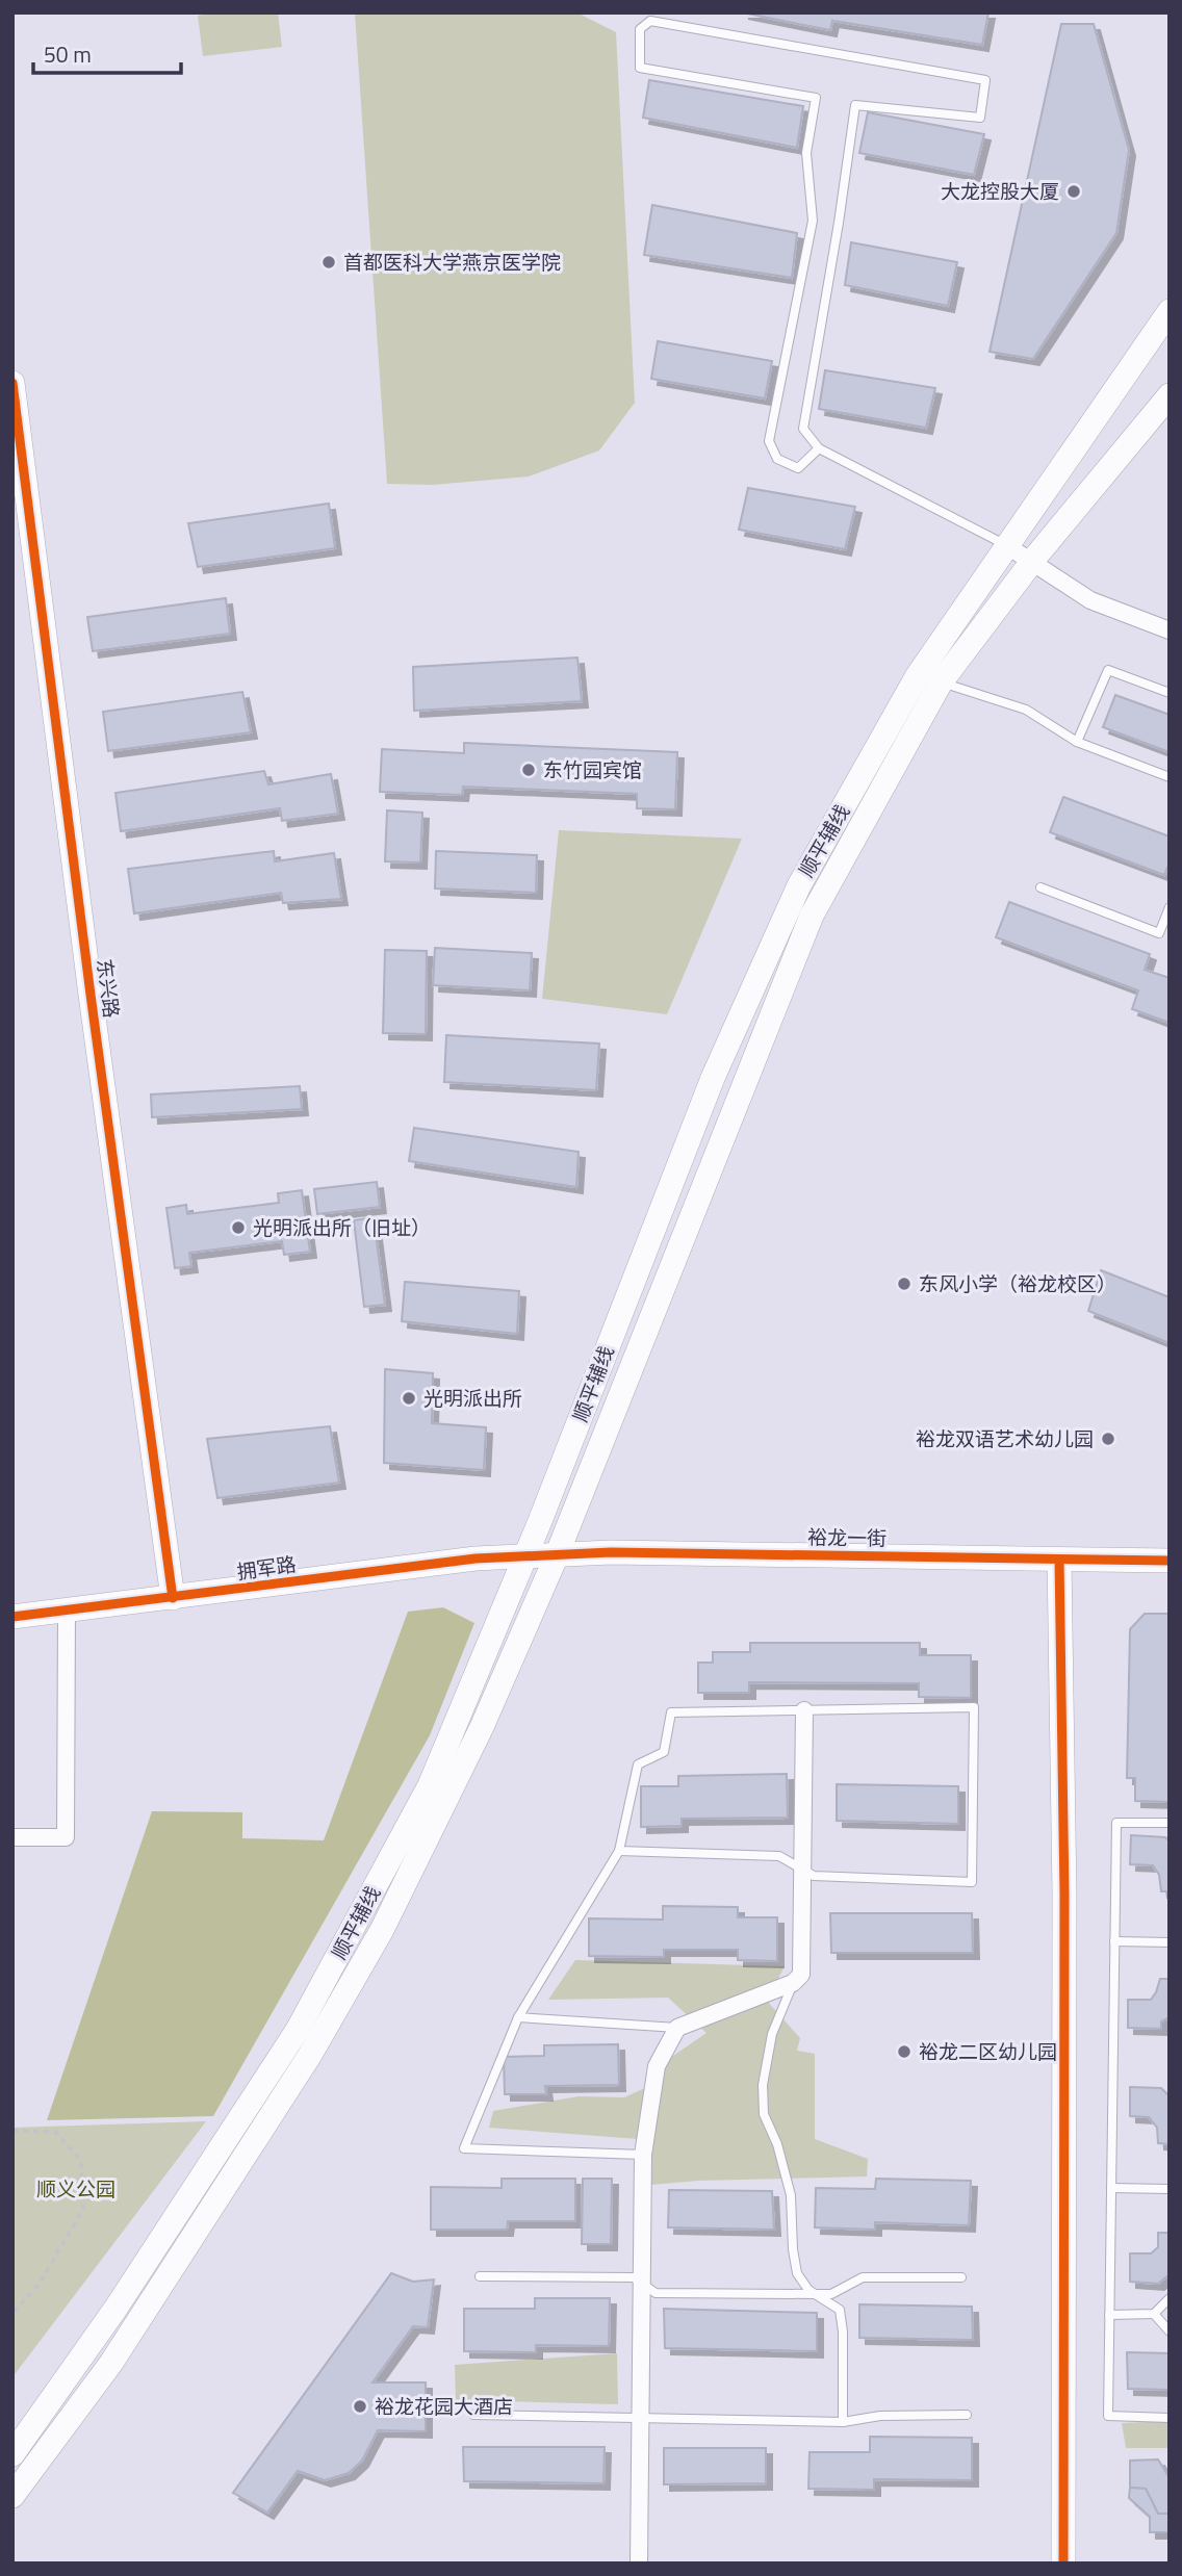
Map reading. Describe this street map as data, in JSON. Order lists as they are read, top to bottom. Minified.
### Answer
{"streets":{"main road":["顺平辅线","东兴路","裕龙一街","拥军路"]},"crossings":[["顺平辅线","裕龙一街"],["顺平辅线","拥军路"],["东兴路","拥军路"],["裕龙一街","拥军路"]],"parks":["顺义公园"],"places":["大龙控股大厦","首都医科大学燕京医学院","东竹园宾馆","光明派出所（旧址）","东风小学（裕龙校区）","光明派出所","裕龙双语艺术幼儿园","裕龙二区幼儿园","裕龙花园大酒店"],"scale_bar":"50 m"}
